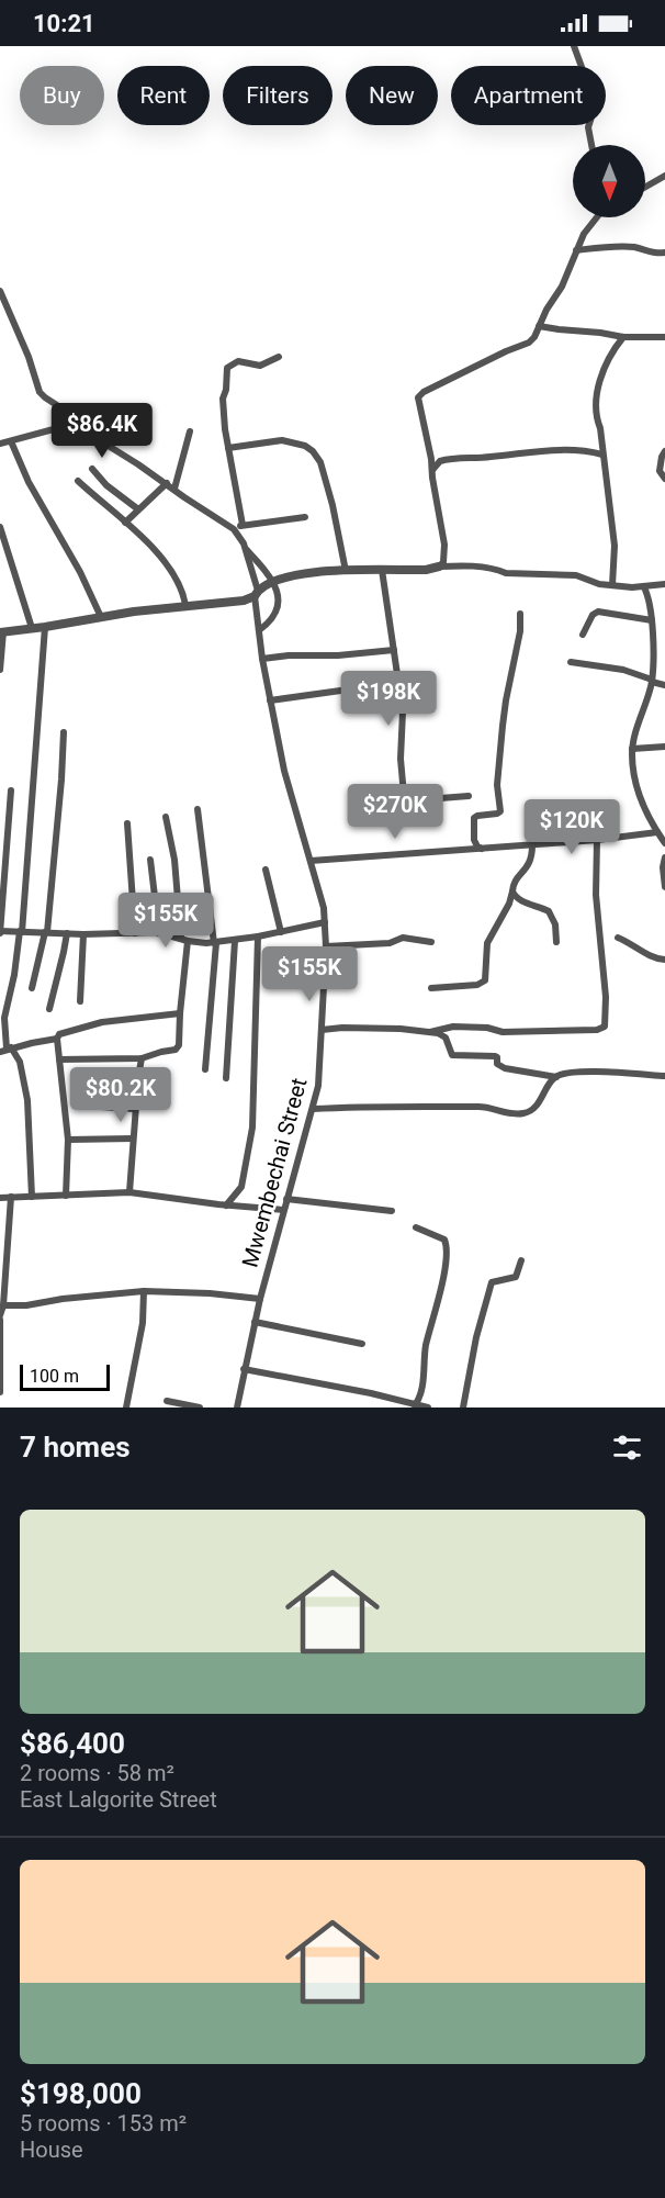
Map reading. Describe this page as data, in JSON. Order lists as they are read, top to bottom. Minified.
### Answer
{"streets":{"street":["Mwembechai Street"]},"scale_bar":"100 m","north":"bottom","page":{"status":"10:21","chip":["Buy","Rent","Filters","New","Apartment"],"price":["$86.4K","$198K","$270K","$120K","$155K","$155K","$80.2K"],"scale":"100 m","heading":"7 homes","list":[{"name":"$86,400","note":"2 rooms · 58 m² · East Lalgorite Street"},{"name":"$198,000","note":"5 rooms · 153 m² · House"}]}}
